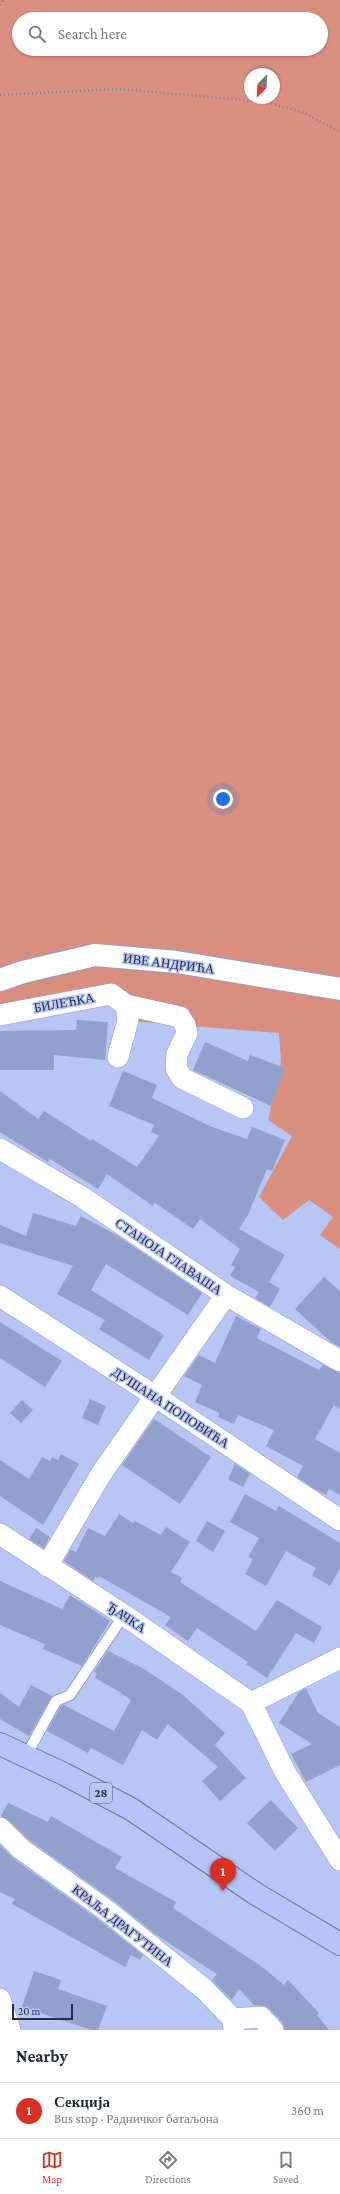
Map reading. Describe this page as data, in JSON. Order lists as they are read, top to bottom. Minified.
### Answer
{"streets":{"main road":["28"],"street":["ИВЕ АНДРИЋА","БИЛЕЋКА","СТАНОЈА ГЛАВАША","ДУШАНА ПОПОВИЋА","ЂАЧКА","КРАЉА ДРАГУТИНА"]},"scale_bar":"20 m","north":"bottom left","page":{"search":"Search here","pins":"1","scale":"20 m","heading":"Nearby","list":[{"mark":"1","name":"Секција","note":"Bus stop · Радничког батаљона","value":"360 m"}],"nav":["Map","Directions","Saved"]}}
